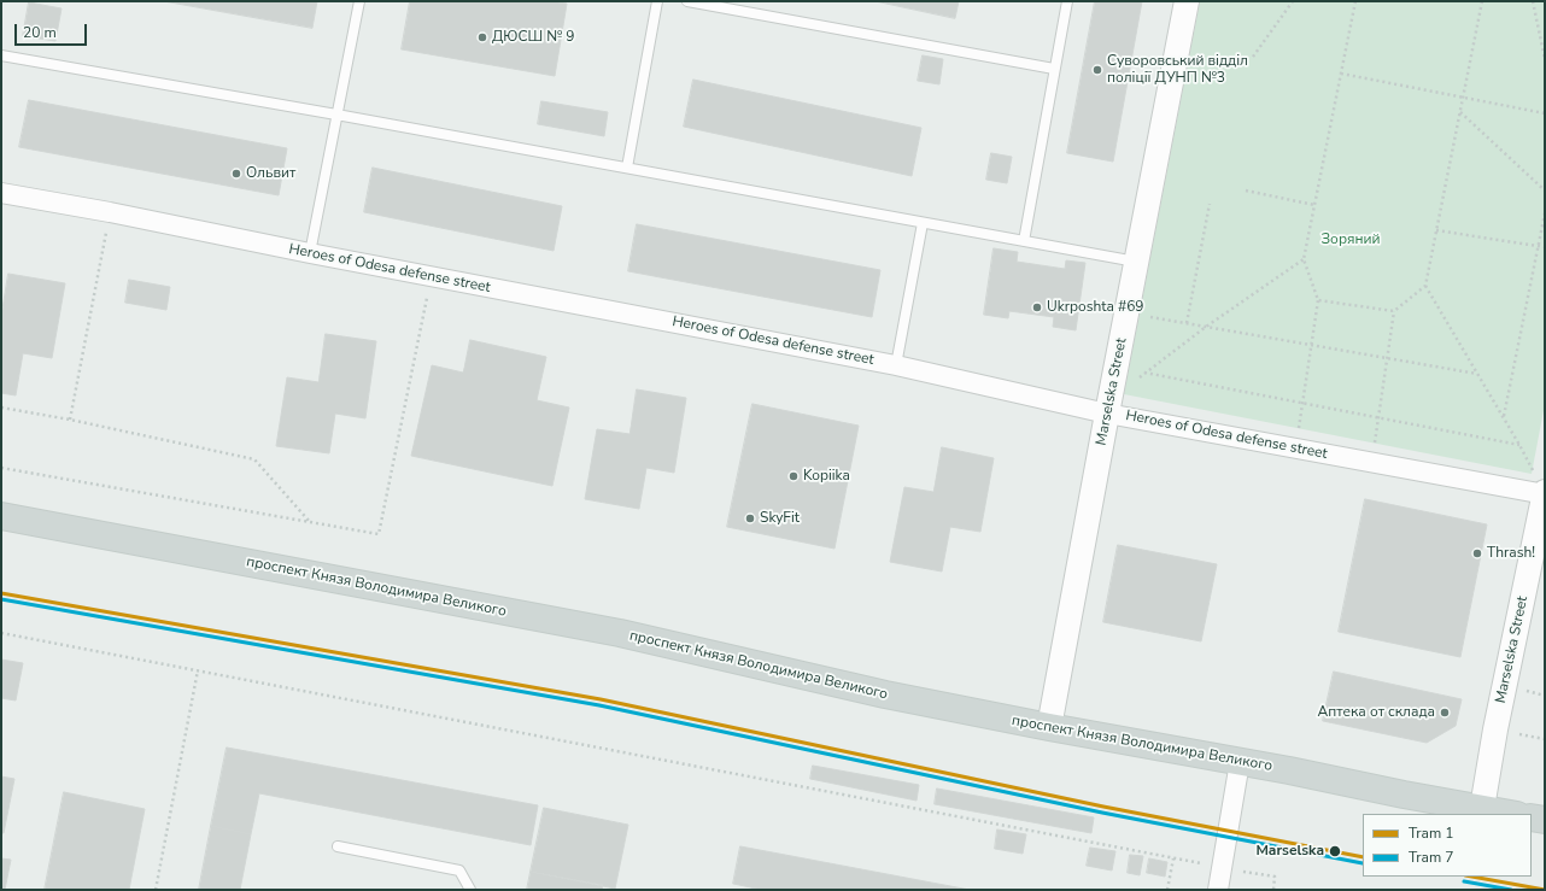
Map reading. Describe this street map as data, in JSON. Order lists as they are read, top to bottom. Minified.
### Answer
{"streets":{"main road":["проспект Князя Володимира Великого"],"street":["Heroes of Odesa defense street","Marselska Street"]},"crossings":[["Heroes of Odesa defense street","Marselska Street"],["Marselska Street","проспект Князя Володимира Великого"]],"parks":["Зоряний"],"places":["ДЮСШ № 9","Суворовський відділ поліції ДУНП №3","Ольвит","Ukrposhta #69","Kopiika","SkyFit","Thrash!","Аптека от склада","Marselska"],"lines":["tram line 1","tram line 7"],"legend":["Tram 1","Tram 7"],"scale_bar":"20 m"}
